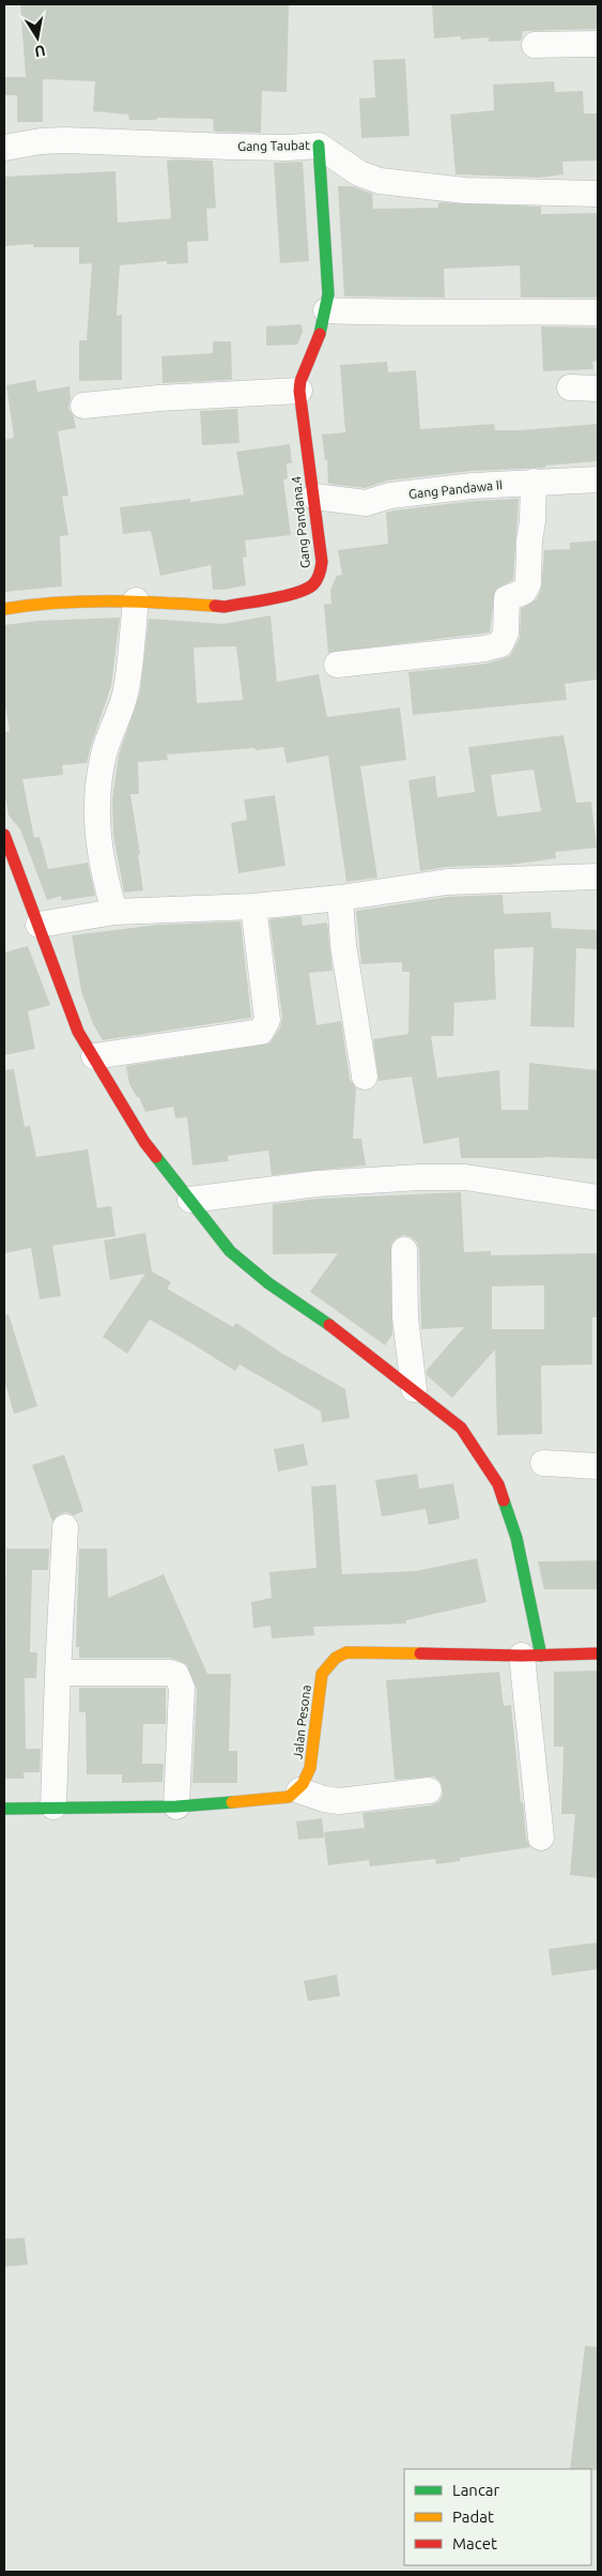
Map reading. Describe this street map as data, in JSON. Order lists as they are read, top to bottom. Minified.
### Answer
{"streets":{"street":["Gang Taubat","Gang Pandawa II","Gang Pandana.4","Jalan Pesona"]},"crossings":[["Gang Taubat","Gang Pandana.4"],["Gang Pandawa II","Gang Pandana.4"]],"legend":["Lancar","Padat","Macet"],"north":"bottom"}
